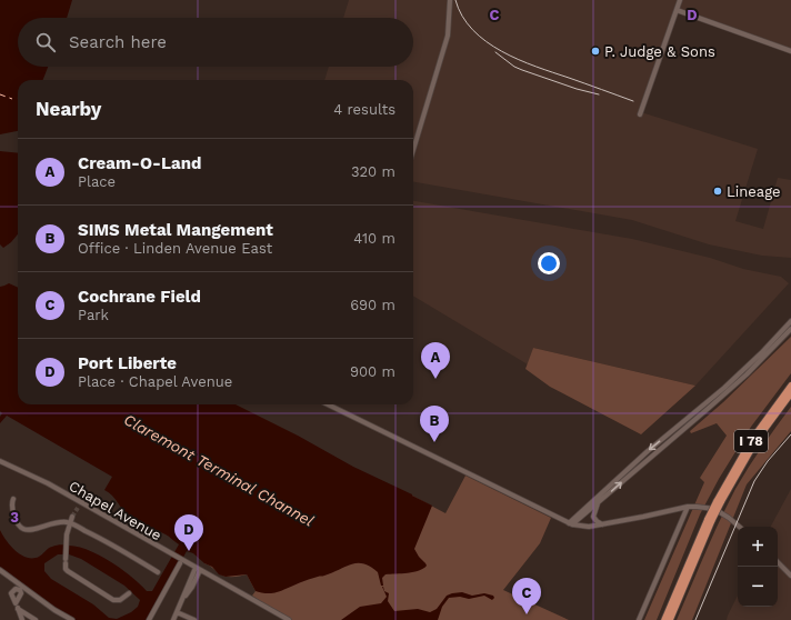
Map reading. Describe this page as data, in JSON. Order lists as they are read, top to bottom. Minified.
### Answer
{"streets":{"highway":["I 78"],"street":["Chapel Avenue"]},"water":["Claremont Terminal Channel"],"places":["P. Judge & Sons","Lineage"],"page":{"search":"Search here","heading":["Nearby","4 results"],"list":[{"mark":"A","name":"Cream-O-Land","note":"Place","value":"320 m"},{"mark":"B","name":"SIMS Metal Mangement","note":"Office · Linden Avenue East","value":"410 m"},{"mark":"C","name":"Cochrane Field","note":"Park","value":"690 m"},{"mark":"D","name":"Port Liberte","note":"Place · Chapel Avenue","value":"900 m"}],"pins":["A","B","D","C"],"map_buttons":["+","−"]},"grid":{"columns":["C","D"],"rows":["3"]}}
